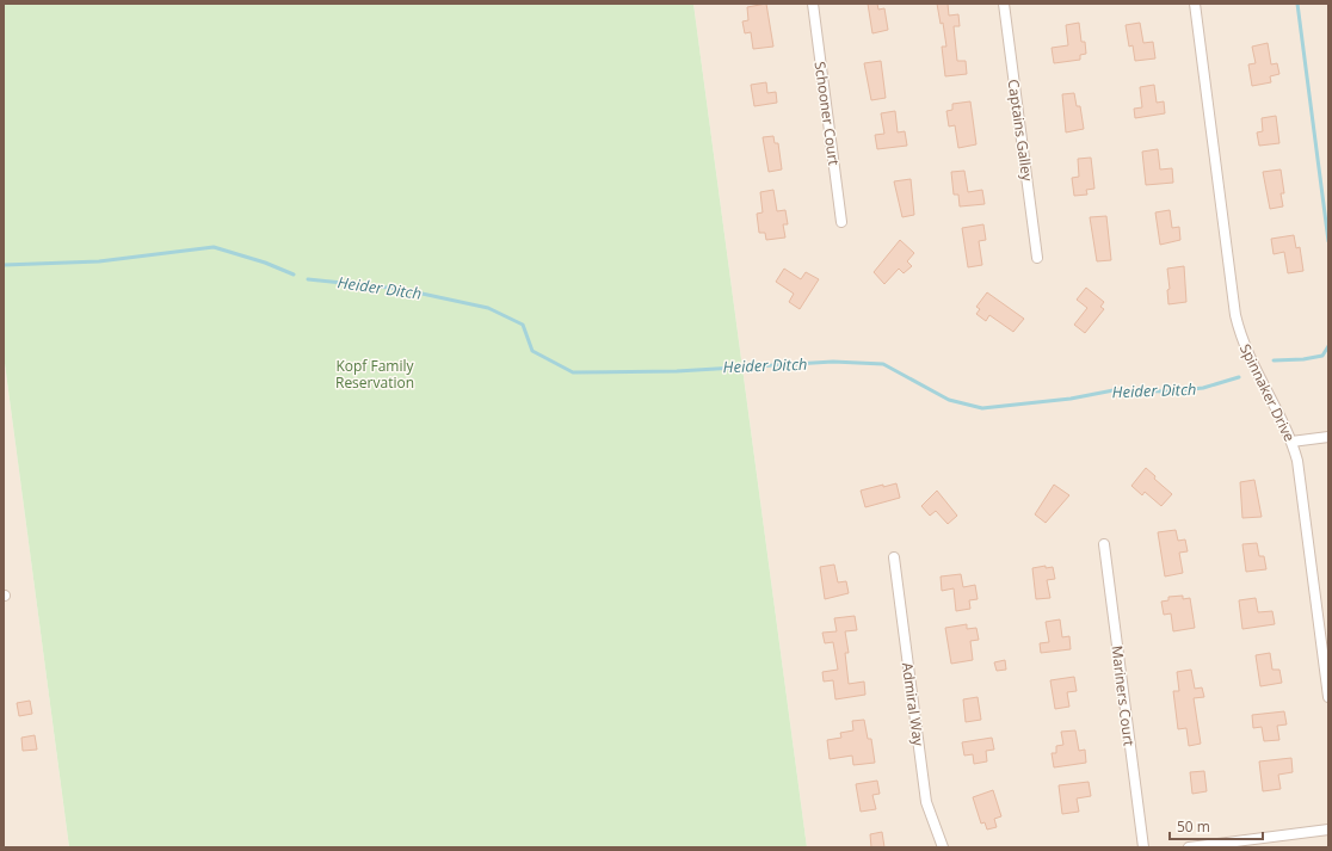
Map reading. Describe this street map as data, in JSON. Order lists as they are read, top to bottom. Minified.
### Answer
{"streets":{"street":["Schooner Court","Captains Galley","Spinnaker Drive","Mariners Court","Admiral Way"]},"water":["Heider Ditch"],"parks":["Kopf Family Reservation"],"scale_bar":"50 m"}
